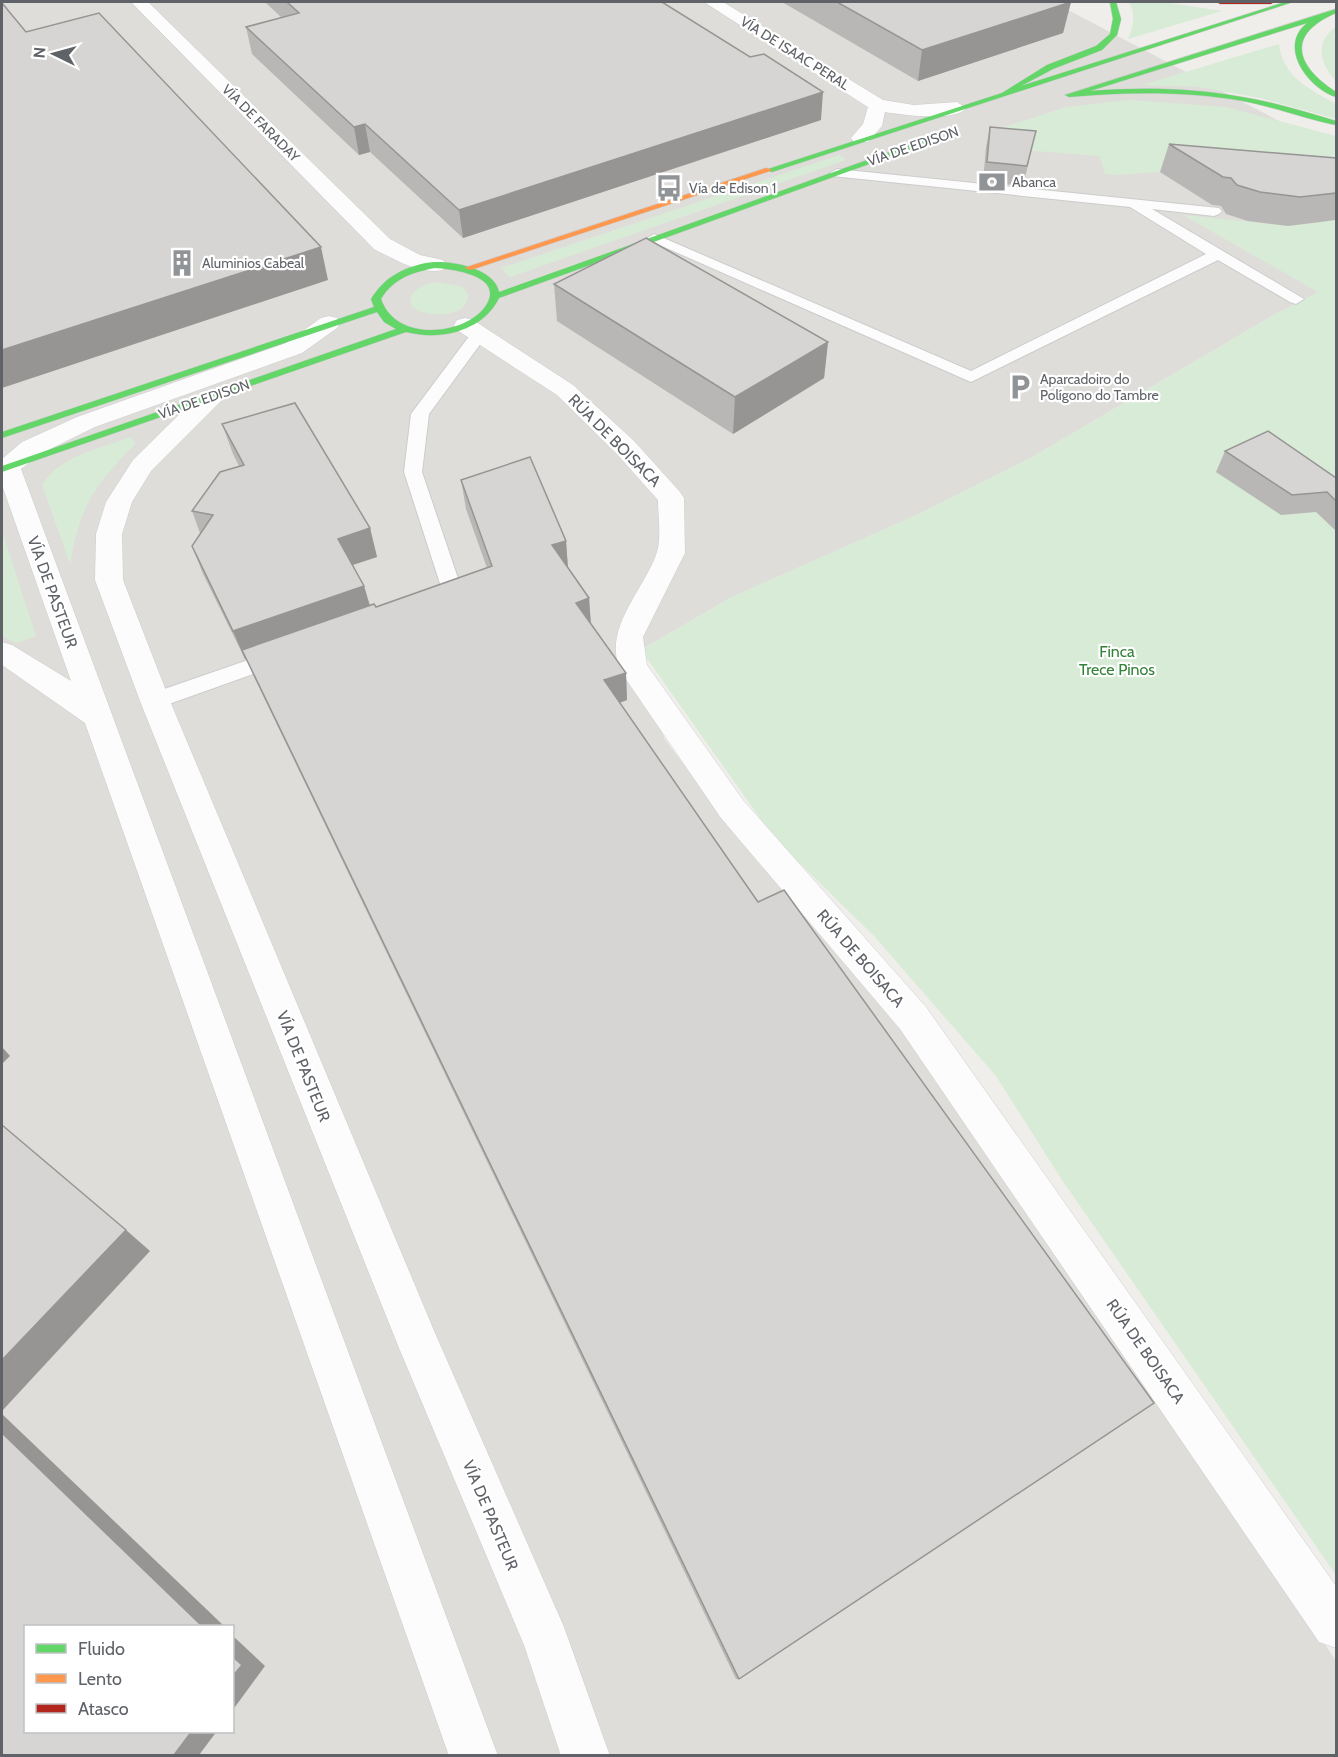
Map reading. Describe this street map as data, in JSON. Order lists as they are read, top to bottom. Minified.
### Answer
{"streets":{"main road":["VÍA DE EDISON"],"street":["VÍA DE ISAAC PERAL","VÍA DE FARADAY","RÚA DE BOISACA","VÍA DE PASTEUR"]},"crossings":[["VÍA DE ISAAC PERAL","VÍA DE EDISON"],["VÍA DE EDISON","VÍA DE PASTEUR"]],"parks":["Finca Trece Pinos"],"places":{"bank":["Abanca"],"bus stop":["Vía de Edison 1"],"building":["Aluminios Cabeal"],"parking":["Aparcadoiro do Polígono do Tambre"]},"legend":["Fluido","Lento","Atasco"],"north":"left"}
